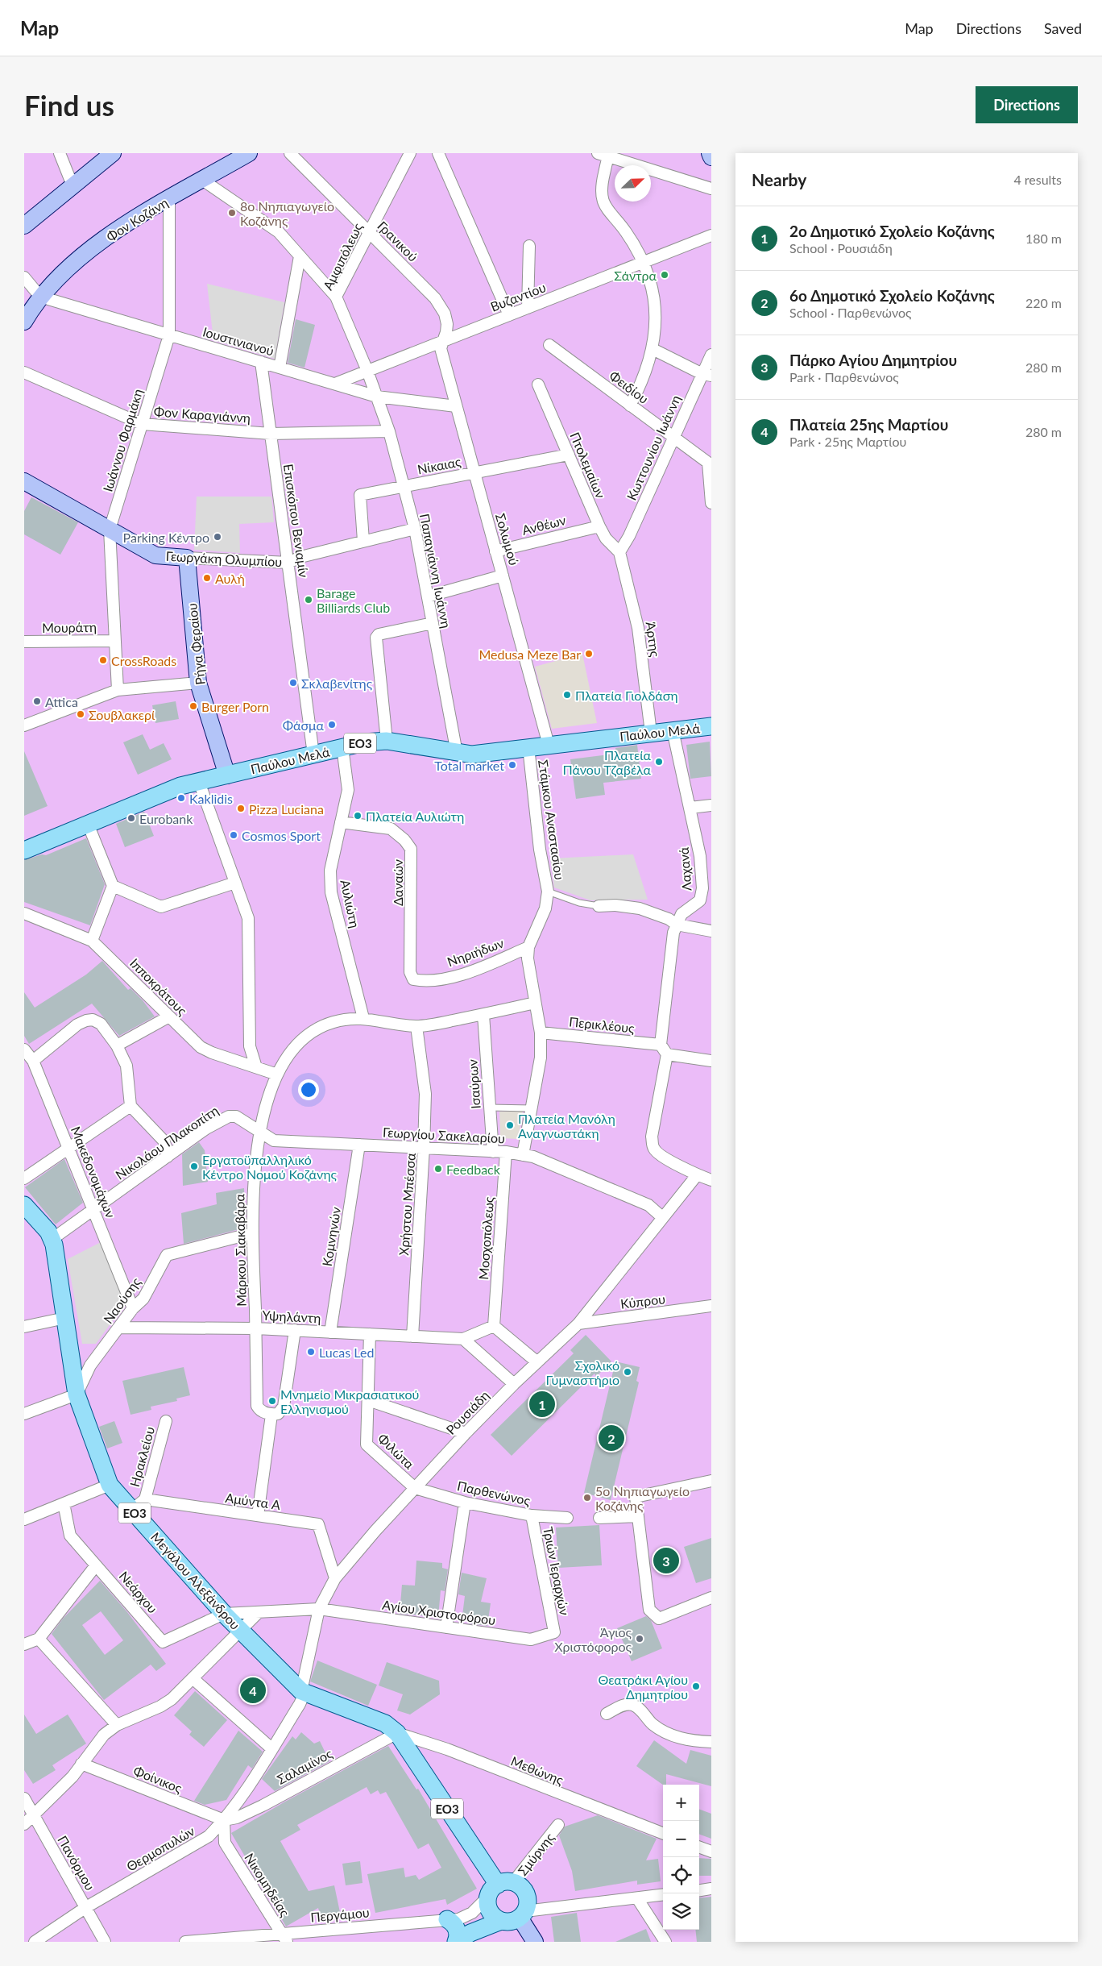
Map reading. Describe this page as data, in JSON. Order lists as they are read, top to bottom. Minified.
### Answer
{"streets":{"main road":["Φον Κοζάνη","Γεωργάκη Ολυμπίου","Ρήγα Φεραίου","Παύλου Μελά","ΕΟ3","Μεγάλου Αλεξάνδρου"],"street":["Γρανικού","Αμφιπόλεως","Βυζαντίου","Ιουστινιανού","Φειδίου","Φον Καραγιάννη","Ιωάννου Φαρμάκη","Κωττουνίου Ιωάννη","Νίκαιας","Πτολεμαίων","Επισκόπου Βενιαμίν","Ανθέων","Σολωμού","Παπαγιάννη Ιωάννη","Μουράτη","Άρτης","Στάμκου Αναστασίου","Λαχανά","Δαναών","Αυλιώτη","Νηριήδων","Ιπποκράτους","Περικλέους","Ισαύρων","Γεωργίου Σακελαρίου","Νικολάου Πλακοπίτη","Μακεδονομάχων","Χρήστου Μπέσσα","Κομνηνών","Μοσχοπόλεως","Μάρκου Σιακαβάρα","Ναούσης","Κύπρου","Υψηλάντη","Ρουσιάδη","Φιλώτα","Ηρακλείου","Παρθενώνος","Αμύντα A","Τριών Ιεραρχών","Νεάρχου","Αγίου Χριστοφόρου","Σαλαμίνος","Μεθώνης","Φοίνικος","Θερμοπυλών","Σμύρνης","Πανόρμου","Νικομηδείας","Περγάμου"]},"crossings":[["Φον Κοζάνη","Ιουστινιανού"],["Φον Κοζάνη","Ιωάννου Φαρμάκη"],["Γρανικού","Αμφιπόλεως"],["Γρανικού","Βυζαντίου"],["Γρανικού","Σολωμού"],["Αμφιπόλεως","Βυζαντίου"],["Αμφιπόλεως","Ιουστινιανού"],["Αμφιπόλεως","Παπαγιάννη Ιωάννη"],["Βυζαντίου","Ιουστινιανού"],["Βυζαντίου","Σολωμού"],["Ιουστινιανού","Ιωάννου Φαρμάκη"],["Ιουστινιανού","Επισκόπου Βενιαμίν"],["Ιουστινιανού","Σολωμού"],["Ιουστινιανού","Παπαγιάννη Ιωάννη"],["Φειδίου","Κωττουνίου Ιωάννη"],["Φον Καραγιάννη","Ιωάννου Φαρμάκη"],["Φον Καραγιάννη","Επισκόπου Βενιαμίν"],["Φον Καραγιάννη","Παπαγιάννη Ιωάννη"],["Ιωάννου Φαρμάκη","Γεωργάκη Ολυμπίου"],["Ιωάννου Φαρμάκη","Μουράτη"],["Κωττουνίου Ιωάννη","Πτολεμαίων"],["Κωττουνίου Ιωάννη","Άρτης"],["Νίκαιας","Πτολεμαίων"],["Νίκαιας","Σολωμού"],["Νίκαιας","Γεωργάκη Ολυμπίου"],["Νίκαιας","Παπαγιάννη Ιωάννη"],["Πτολεμαίων","Ανθέων"],["Πτολεμαίων","Άρτης"],["Επισκόπου Βενιαμίν","Γεωργάκη Ολυμπίου"],["Επισκόπου Βενιαμίν","Παύλου Μελά"],["Ανθέων","Σολωμού"],["Σολωμού","Παύλου Μελά"],["Γεωργάκη Ολυμπίου","Παπαγιάννη Ιωάννη"],["Γεωργάκη Ολυμπίου","Ρήγα Φεραίου"],["Παπαγιάννη Ιωάννη","Παύλου Μελά"],["Άρτης","Παύλου Μελά"],["Ρήγα Φεραίου","Παύλου Μελά"],["Παύλου Μελά","Στάμκου Αναστασίου"],["Παύλου Μελά","Λαχανά"],["Παύλου Μελά","Αυλιώτη"],["ΕΟ3","Μεγάλου Αλεξάνδρου"],["ΕΟ3","Σαλαμίνος"],["ΕΟ3","Μεθώνης"],["ΕΟ3","Σμύρνης"],["ΕΟ3","Περγάμου"],["Στάμκου Αναστασίου","Νηριήδων"],["Στάμκου Αναστασίου","Περικλέους"],["Στάμκου Αναστασίου","Γεωργίου Σακελαρίου"],["Στάμκου Αναστασίου","Μάρκου Σιακαβάρα"],["Δαναών","Αυλιώτη"],["Δαναών","Νηριήδων"],["Αυλιώτη","Μάρκου Σιακαβάρα"],["Ιπποκράτους","Μάρκου Σιακαβάρα"],["Ισαύρων","Γεωργίου Σακελαρίου"],["Ισαύρων","Μάρκου Σιακαβάρα"],["Γεωργίου Σακελαρίου","Νικολάου Πλακοπίτη"],["Γεωργίου Σακελαρίου","Χρήστου Μπέσσα"],["Γεωργίου Σακελαρίου","Κομνηνών"],["Γεωργίου Σακελαρίου","Μοσχοπόλεως"],["Γεωργίου Σακελαρίου","Μάρκου Σιακαβάρα"],["Γεωργίου Σακελαρίου","Ρουσιάδη"],["Νικολάου Πλακοπίτη","Μακεδονομάχων"],["Νικολάου Πλακοπίτη","Μάρκου Σιακαβάρα"],["Νικολάου Πλακοπίτη","Μεγάλου Αλεξάνδρου"],["Μακεδονομάχων","Ναούσης"],["Χρήστου Μπέσσα","Μάρκου Σιακαβάρα"],["Χρήστου Μπέσσα","Υψηλάντη"],["Κομνηνών","Υψηλάντη"],["Μοσχοπόλεως","Υψηλάντη"],["Μάρκου Σιακαβάρα","Ναούσης"],["Μάρκου Σιακαβάρα","Υψηλάντη"],["Ναούσης","Υψηλάντη"],["Ναούσης","Μεγάλου Αλεξάνδρου"],["Κύπρου","Ρουσιάδη"],["Υψηλάντη","Φιλώτα"],["Ρουσιάδη","Φιλώτα"],["Ρουσιάδη","Παρθενώνος"],["Ρουσιάδη","Αμύντα A"],["Ρουσιάδη","Μεγάλου Αλεξάνδρου"],["Ρουσιάδη","Αγίου Χριστοφόρου"],["Ρουσιάδη","Θερμοπυλών"],["Φιλώτα","Παρθενώνος"],["Ηρακλείου","Αμύντα A"],["Παρθενώνος","Τριών Ιεραρχών"],["Τριών Ιεραρχών","Αγίου Χριστοφόρου"],["Μεγάλου Αλεξάνδρου","Νεάρχου"],["Μεγάλου Αλεξάνδρου","Αγίου Χριστοφόρου"],["Μεγάλου Αλεξάνδρου","Σαλαμίνος"],["Μεγάλου Αλεξάνδρου","Μεθώνης"],["Νεάρχου","Αγίου Χριστοφόρου"],["Σαλαμίνος","Μεθώνης"],["Σαλαμίνος","Φοίνικος"],["Σαλαμίνος","Θερμοπυλών"],["Φοίνικος","Θερμοπυλών"],["Θερμοπυλών","Πανόρμου"],["Σμύρνης","Περγάμου"],["Νικομηδείας","Περγάμου"]],"places":["8ο Νηπιαγωγείο Κοζάνης","Σάντρα","Parking Κέντρο","Αυλή","Barage Billiards Club","Medusa Meze Bar","CrossRoads","Σκλαβενίτης","Πλατεία Γιολδάση","Attica","Burger Porn","Σουβλακερί","Φάσμα","Πλατεία Πάνου Τζαβέλα","Total market","Kaklidis","Pizza Luciana","Πλατεία Αυλιώτη","Eurobank","Cosmos Sport","Πλατεία Μανόλη Αναγνωστάκη","Εργατοϋπαλληλικό Κέντρο Νομού Κοζάνης","Feedback","Lucas Led","Σχολικό Γυμναστήριο","Μνημείο Μικρασιατικού Ελληνισμού","5ο Νηπιαγωγείο Κοζάνης","Άγιος Χριστόφορος","Θεατράκι Αγίου Δημητρίου"],"north":"top right","page":{"header":"Map","nav":["Map","Directions","Saved"],"buttons":"Directions","title":"Find us","heading":["Nearby","4 results"],"list":[{"mark":"1","name":"2ο Δημοτικό Σχολείο Κοζάνης","note":"School · Ρουσιάδη","value":"180 m"},{"mark":"2","name":"6ο Δημοτικό Σχολείο Κοζάνης","note":"School · Παρθενώνος","value":"220 m"},{"mark":"3","name":"Πάρκο Αγίου Δημητρίου","note":"Park · Παρθενώνος","value":"280 m"},{"mark":"4","name":"Πλατεία 25ης Μαρτίου","note":"Park · 25ης Μαρτίου","value":"280 m"}],"pins":["1","2","3","4"],"map_buttons":["+","−"]}}
